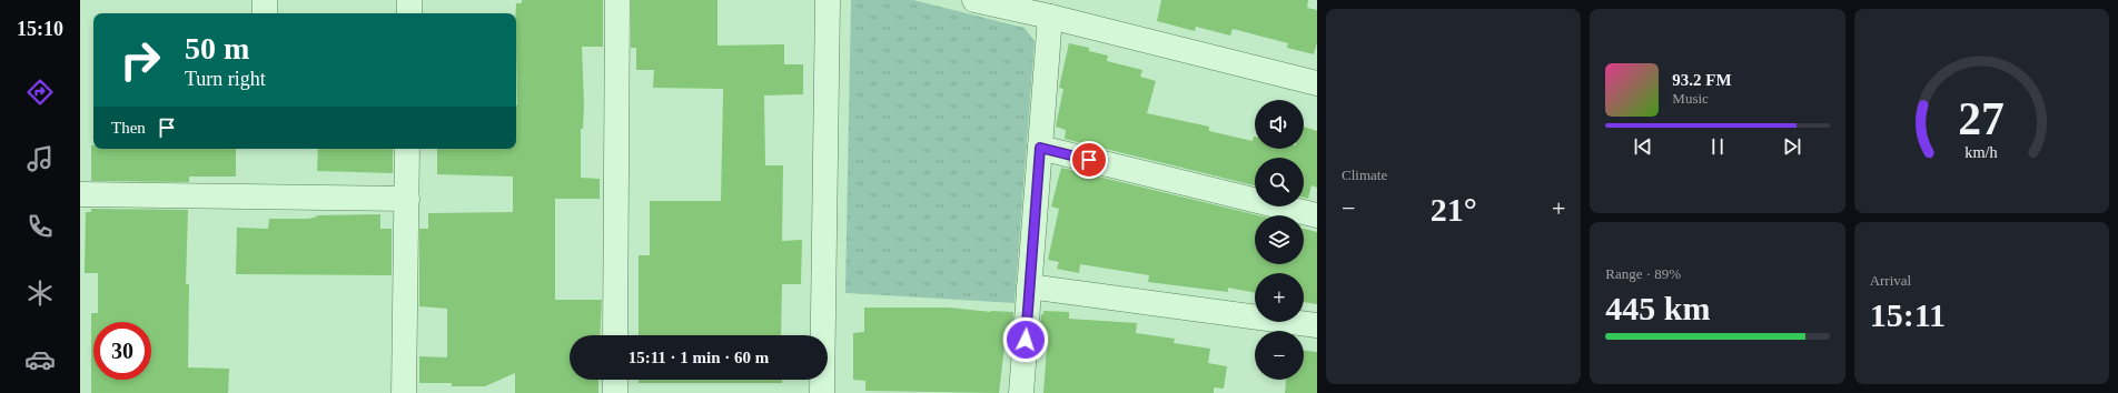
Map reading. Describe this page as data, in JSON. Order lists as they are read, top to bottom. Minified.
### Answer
{"page":{"tabs":"15:10","tile":["Climate",["Range · 89%","445 km"],["Arrival","15:11"]],"turn":["50 m","Turn right"],"song":["93.2 FM","Music"],"map_buttons":["+","−"],"then":"Then","heat":["−","21°","+"],"limit":"30","trip":"15:11 · 1 min · 60 m","gauge":["27","km/h"]}}
